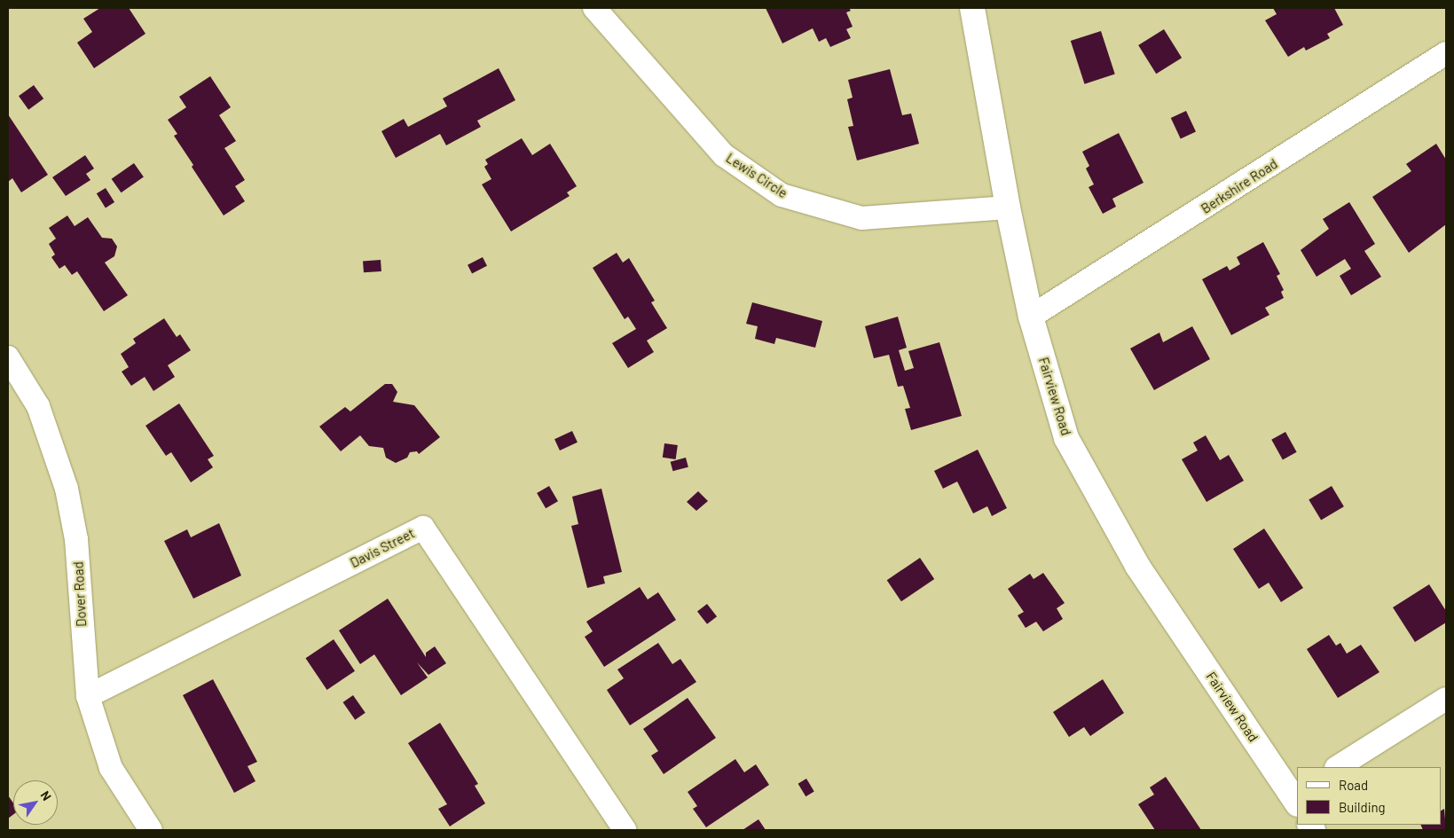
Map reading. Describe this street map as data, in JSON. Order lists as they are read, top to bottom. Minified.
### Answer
{"streets":{"street":["Lewis Circle","Berkshire Road","Fairview Road","Davis Street","Dover Road"]},"crossings":[["Lewis Circle","Fairview Road"],["Berkshire Road","Fairview Road"],["Davis Street","Dover Road"]],"legend":["Road","Building"],"north":"top right"}
